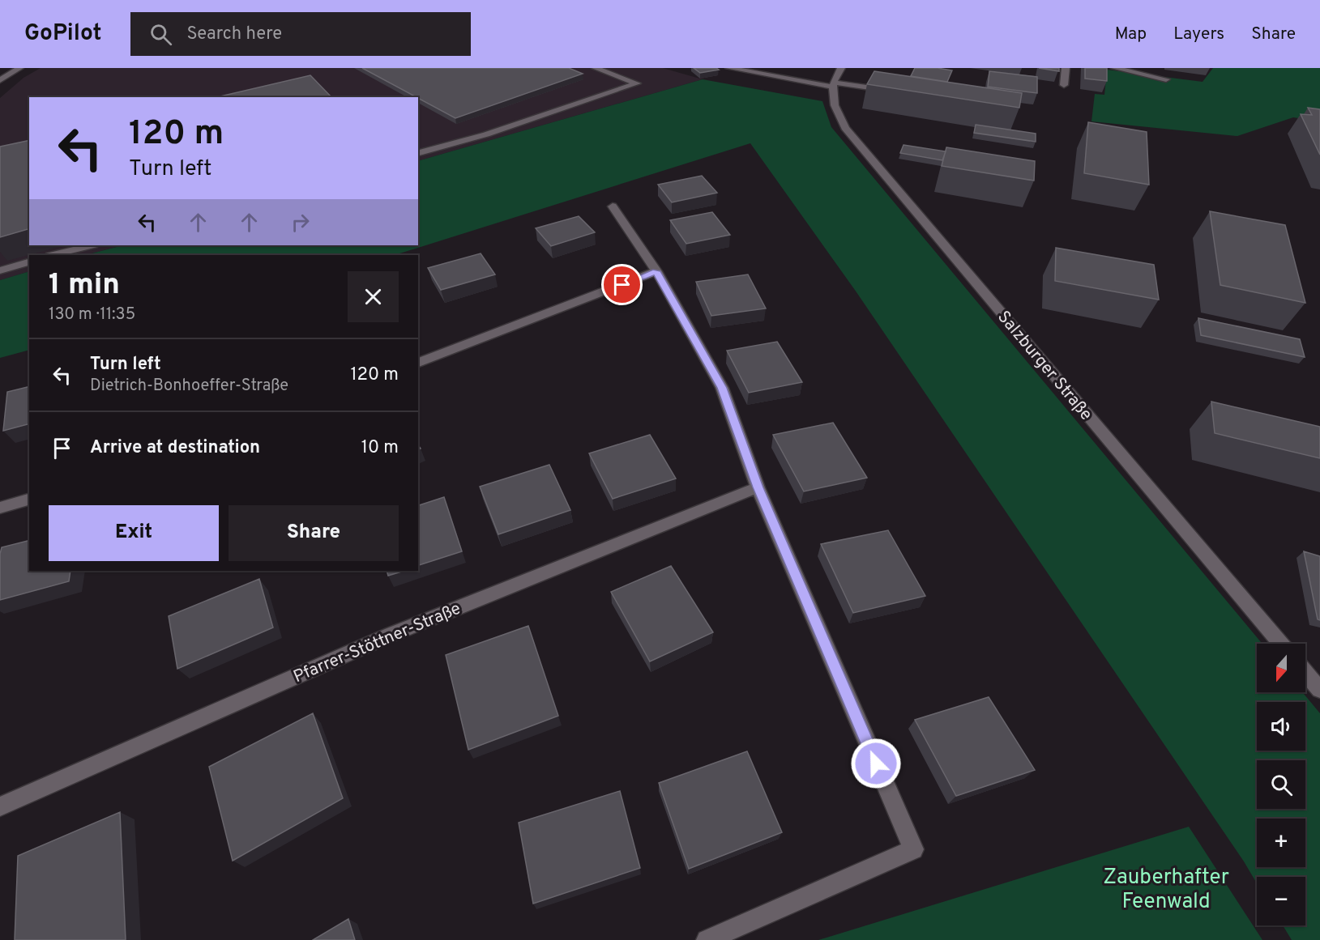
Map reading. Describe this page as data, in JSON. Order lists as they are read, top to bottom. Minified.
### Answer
{"streets":{"street":["Salzburger Straße","Pfarrer-Stöttner-Straße"]},"parks":["Zauberhafter Feenwald"],"north":"bottom","page":{"header":"GoPilot","search":"Search here","nav":["Map","Layers","Share"],"turn":["120 m","Turn left"],"heading":["1 min","130 m · 11:35"],"list":[{"name":"Turn left","note":"Dietrich-Bonhoeffer-Straße","value":"120 m"},{"name":"Arrive at destination","value":"10 m"}],"buttons":["Exit","Share"],"map_buttons":["+","−"]}}
